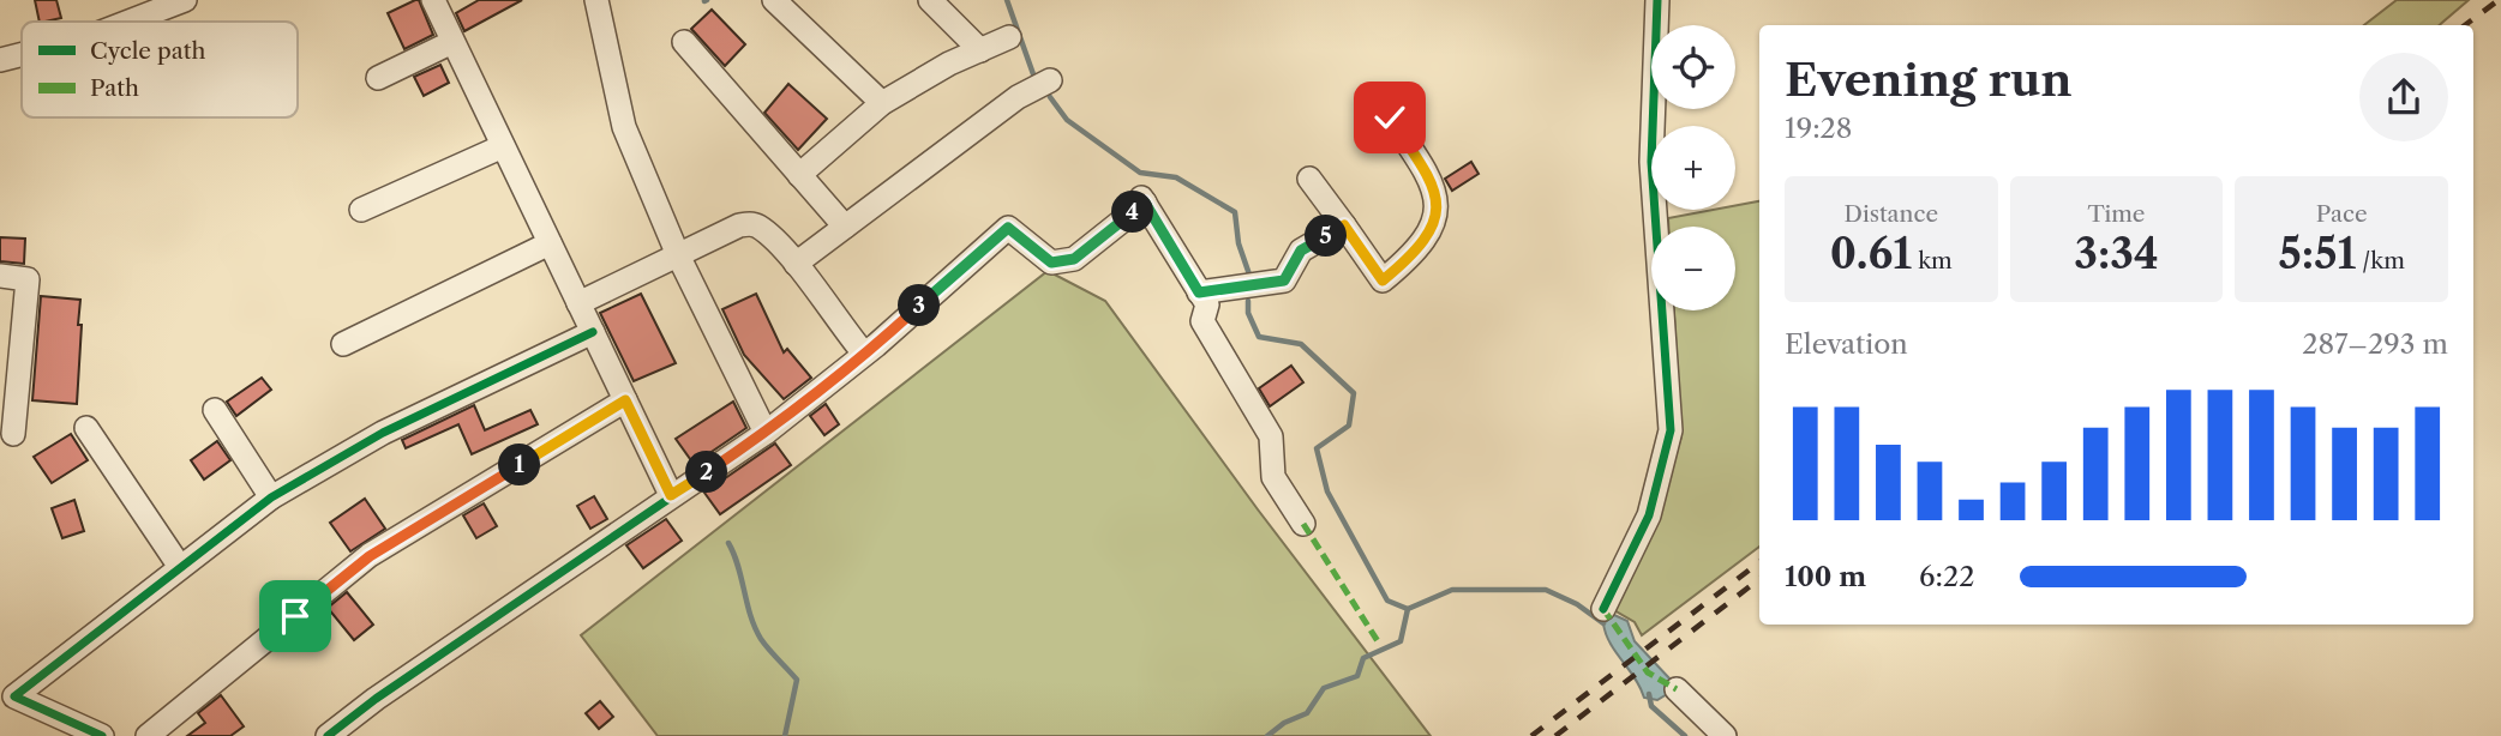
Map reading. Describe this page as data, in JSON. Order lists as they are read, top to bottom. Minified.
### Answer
{"legend":["Cycle path","Path"],"page":{"map_buttons":["+","−"],"heading":["Evening run","19:28"],"stats":[["Distance","0.61 km"],["Time","3:34"],["Pace","5:51 /km"]],"pins":["4","5","3","1","2"],"chart":["Elevation","287–293 m"],"list":[{"name":"100 m","note":"6:22"}]}}
